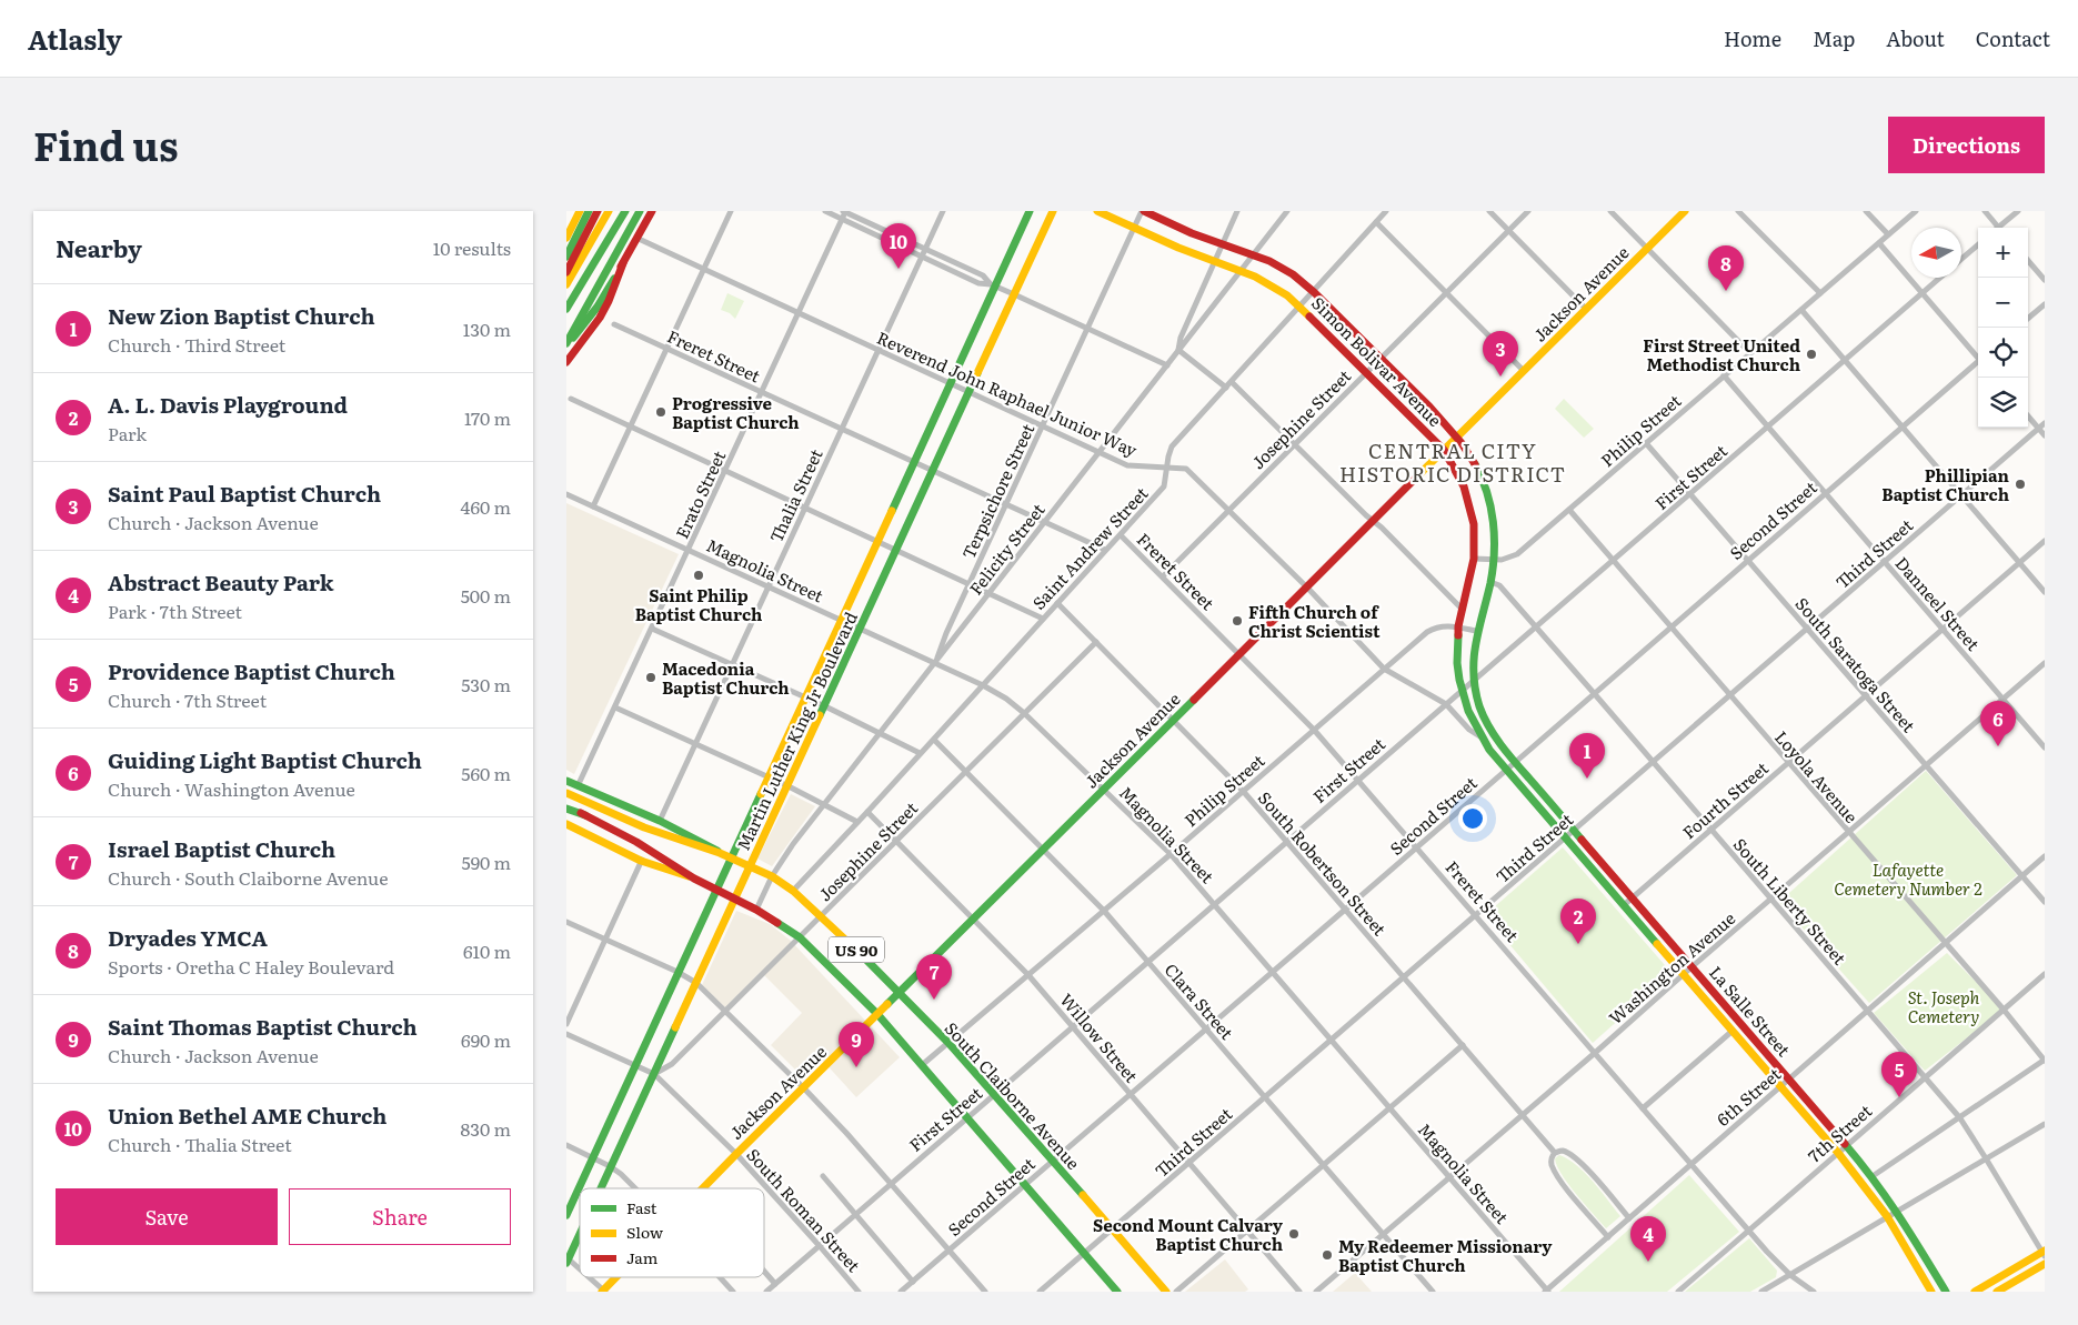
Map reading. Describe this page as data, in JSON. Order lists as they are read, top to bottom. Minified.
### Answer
{"streets":{"main road":["Jackson Avenue","Simon Bolivar Avenue","Martin Luther King Jr Boulevard","US 90","La Salle Street","South Claiborne Avenue"],"street":["Freret Street","Reverend John Raphael Junior Way","Josephine Street","Philip Street","First Street","Terpsichore Street","Erato Street","Thalia Street","Second Street","Saint Andrew Street","Felicity Street","Third Street","Magnolia Street","Danneel Street","South Saratoga Street","Loyola Avenue","Fourth Street","South Robertson Street","South Liberty Street","Washington Avenue","Clara Street","Willow Street","6th Street","7th Street","South Roman Street"]},"crossings":[["Jackson Avenue","Freret Street"],["Jackson Avenue","Simon Bolivar Avenue"],["Jackson Avenue","Reverend John Raphael Junior Way"],["Jackson Avenue","Magnolia Street"],["Jackson Avenue","South Robertson Street"],["Jackson Avenue","US 90"],["Jackson Avenue","Clara Street"],["Jackson Avenue","Willow Street"],["Jackson Avenue","South Claiborne Avenue"],["Jackson Avenue","South Roman Street"],["Freret Street","Josephine Street"],["Freret Street","Philip Street"],["Freret Street","First Street"],["Freret Street","Terpsichore Street"],["Freret Street","Erato Street"],["Freret Street","Thalia Street"],["Freret Street","Second Street"],["Freret Street","Saint Andrew Street"],["Freret Street","Felicity Street"],["Freret Street","Third Street"],["Freret Street","Martin Luther King Jr Boulevard"],["Freret Street","Washington Avenue"],["Freret Street","6th Street"],["Freret Street","7th Street"],["Simon Bolivar Avenue","Reverend John Raphael Junior Way"],["Simon Bolivar Avenue","Josephine Street"],["Simon Bolivar Avenue","Philip Street"],["Simon Bolivar Avenue","First Street"],["Simon Bolivar Avenue","Terpsichore Street"],["Simon Bolivar Avenue","Second Street"],["Simon Bolivar Avenue","Saint Andrew Street"],["Simon Bolivar Avenue","Felicity Street"],["Simon Bolivar Avenue","South Liberty Street"],["Simon Bolivar Avenue","La Salle Street"],["Reverend John Raphael Junior Way","Josephine Street"],["Reverend John Raphael Junior Way","Philip Street"],["Reverend John Raphael Junior Way","First Street"],["Reverend John Raphael Junior Way","Terpsichore Street"],["Reverend John Raphael Junior Way","Erato Street"],["Reverend John Raphael Junior Way","Thalia Street"],["Reverend John Raphael Junior Way","Saint Andrew Street"],["Reverend John Raphael Junior Way","Felicity Street"],["Reverend John Raphael Junior Way","Martin Luther King Jr Boulevard"],["Josephine Street","Magnolia Street"],["Josephine Street","Martin Luther King Jr Boulevard"],["Josephine Street","South Robertson Street"],["Josephine Street","US 90"],["Josephine Street","Clara Street"],["Josephine Street","Willow Street"],["Josephine Street","South Claiborne Avenue"],["Josephine Street","South Roman Street"],["Philip Street","Magnolia Street"],["Philip Street","Danneel Street"],["Philip Street","South Saratoga Street"],["Philip Street","Loyola Avenue"],["Philip Street","South Robertson Street"],["Philip Street","US 90"],["Philip Street","Clara Street"],["Philip Street","Willow Street"],["Philip Street","South Claiborne Avenue"],["First Street","Magnolia Street"],["First Street","Danneel Street"],["First Street","South Saratoga Street"],["First Street","Loyola Avenue"],["First Street","South Robertson Street"],["First Street","South Liberty Street"],["First Street","US 90"],["First Street","Clara Street"],["First Street","Willow Street"],["First Street","South Claiborne Avenue"],["First Street","South Roman Street"],["Terpsichore Street","Felicity Street"],["Terpsichore Street","Magnolia Street"],["Erato Street","Magnolia Street"],["Erato Street","South Claiborne Avenue"],["Thalia Street","Magnolia Street"],["Thalia Street","South Claiborne Avenue"],["Second Street","Magnolia Street"],["Second Street","Danneel Street"],["Second Street","South Saratoga Street"],["Second Street","Loyola Avenue"],["Second Street","South Robertson Street"],["Second Street","South Liberty Street"],["Second Street","US 90"],["Second Street","Clara Street"],["Second Street","La Salle Street"],["Second Street","Willow Street"],["Second Street","South Claiborne Avenue"],["Saint Andrew Street","Magnolia Street"],["Saint Andrew Street","South Robertson Street"],["Saint Andrew Street","Clara Street"],["Saint Andrew Street","Willow Street"],["Saint Andrew Street","South Claiborne Avenue"],["Felicity Street","Magnolia Street"],["Felicity Street","US 90"],["Felicity Street","South Claiborne Avenue"],["Third Street","Magnolia Street"],["Third Street","Danneel Street"],["Third Street","South Saratoga Street"],["Third Street","Loyola Avenue"],["Third Street","South Robertson Street"],["Third Street","South Liberty Street"],["Third Street","US 90"],["Third Street","Clara Street"],["Third Street","La Salle Street"],["Third Street","Willow Street"],["Third Street","South Claiborne Avenue"],["Magnolia Street","Martin Luther King Jr Boulevard"],["Magnolia Street","Washington Avenue"],["Magnolia Street","6th Street"],["Danneel Street","Fourth Street"],["Danneel Street","Washington Avenue"],["South Saratoga Street","Fourth Street"],["South Saratoga Street","Washington Avenue"],["South Saratoga Street","6th Street"],["Martin Luther King Jr Boulevard","US 90"],["Martin Luther King Jr Boulevard","South Claiborne Avenue"],["Martin Luther King Jr Boulevard","South Roman Street"],["Loyola Avenue","Fourth Street"],["Loyola Avenue","Washington Avenue"],["Loyola Avenue","6th Street"],["Loyola Avenue","7th Street"],["Fourth Street","South Liberty Street"],["Fourth Street","La Salle Street"],["South Robertson Street","Washington Avenue"],["South Robertson Street","6th Street"],["South Liberty Street","Washington Avenue"],["South Liberty Street","6th Street"],["South Liberty Street","7th Street"],["Washington Avenue","Clara Street"],["Washington Avenue","La Salle Street"],["La Salle Street","6th Street"],["La Salle Street","7th Street"]],"districts":["CENTRAL CITY HISTORIC DISTRICT"],"parks":["Lafayette Cemetery Number 2","St. Joseph Cemetery"],"places":["First Street United Methodist Church","Progressive Baptist Church","Phillipian Baptist Church","Saint Philip Baptist Church","Fifth Church of Christ Scientist","Macedonia Baptist Church","Second Mount Calvary Baptist Church","My Redeemer Missionary Baptist Church"],"legend":["Fast","Slow","Jam"],"north":"left","page":{"header":"Atlasly","nav":["Home","Map","About","Contact"],"title":"Find us","buttons":["Directions",["Save","Share"]],"heading":["Nearby","10 results"],"pins":["10","8","3","6","1","2","7","9","5","4"],"map_buttons":["+","−"],"list":[{"mark":"1","name":"New Zion Baptist Church","note":"Church · Third Street","value":"130 m"},{"mark":"2","name":"A. L. Davis Playground","note":"Park","value":"170 m"},{"mark":"3","name":"Saint Paul Baptist Church","note":"Church · Jackson Avenue","value":"460 m"},{"mark":"4","name":"Abstract Beauty Park","note":"Park · 7th Street","value":"500 m"},{"mark":"5","name":"Providence Baptist Church","note":"Church · 7th Street","value":"530 m"},{"mark":"6","name":"Guiding Light Baptist Church","note":"Church · Washington Avenue","value":"560 m"},{"mark":"7","name":"Israel Baptist Church","note":"Church · South Claiborne Avenue","value":"590 m"},{"mark":"8","name":"Dryades YMCA","note":"Sports · Oretha C Haley Boulevard","value":"610 m"},{"mark":"9","name":"Saint Thomas Baptist Church","note":"Church · Jackson Avenue","value":"690 m"},{"mark":"10","name":"Union Bethel AME Church","note":"Church · Thalia Street","value":"830 m"}]}}
